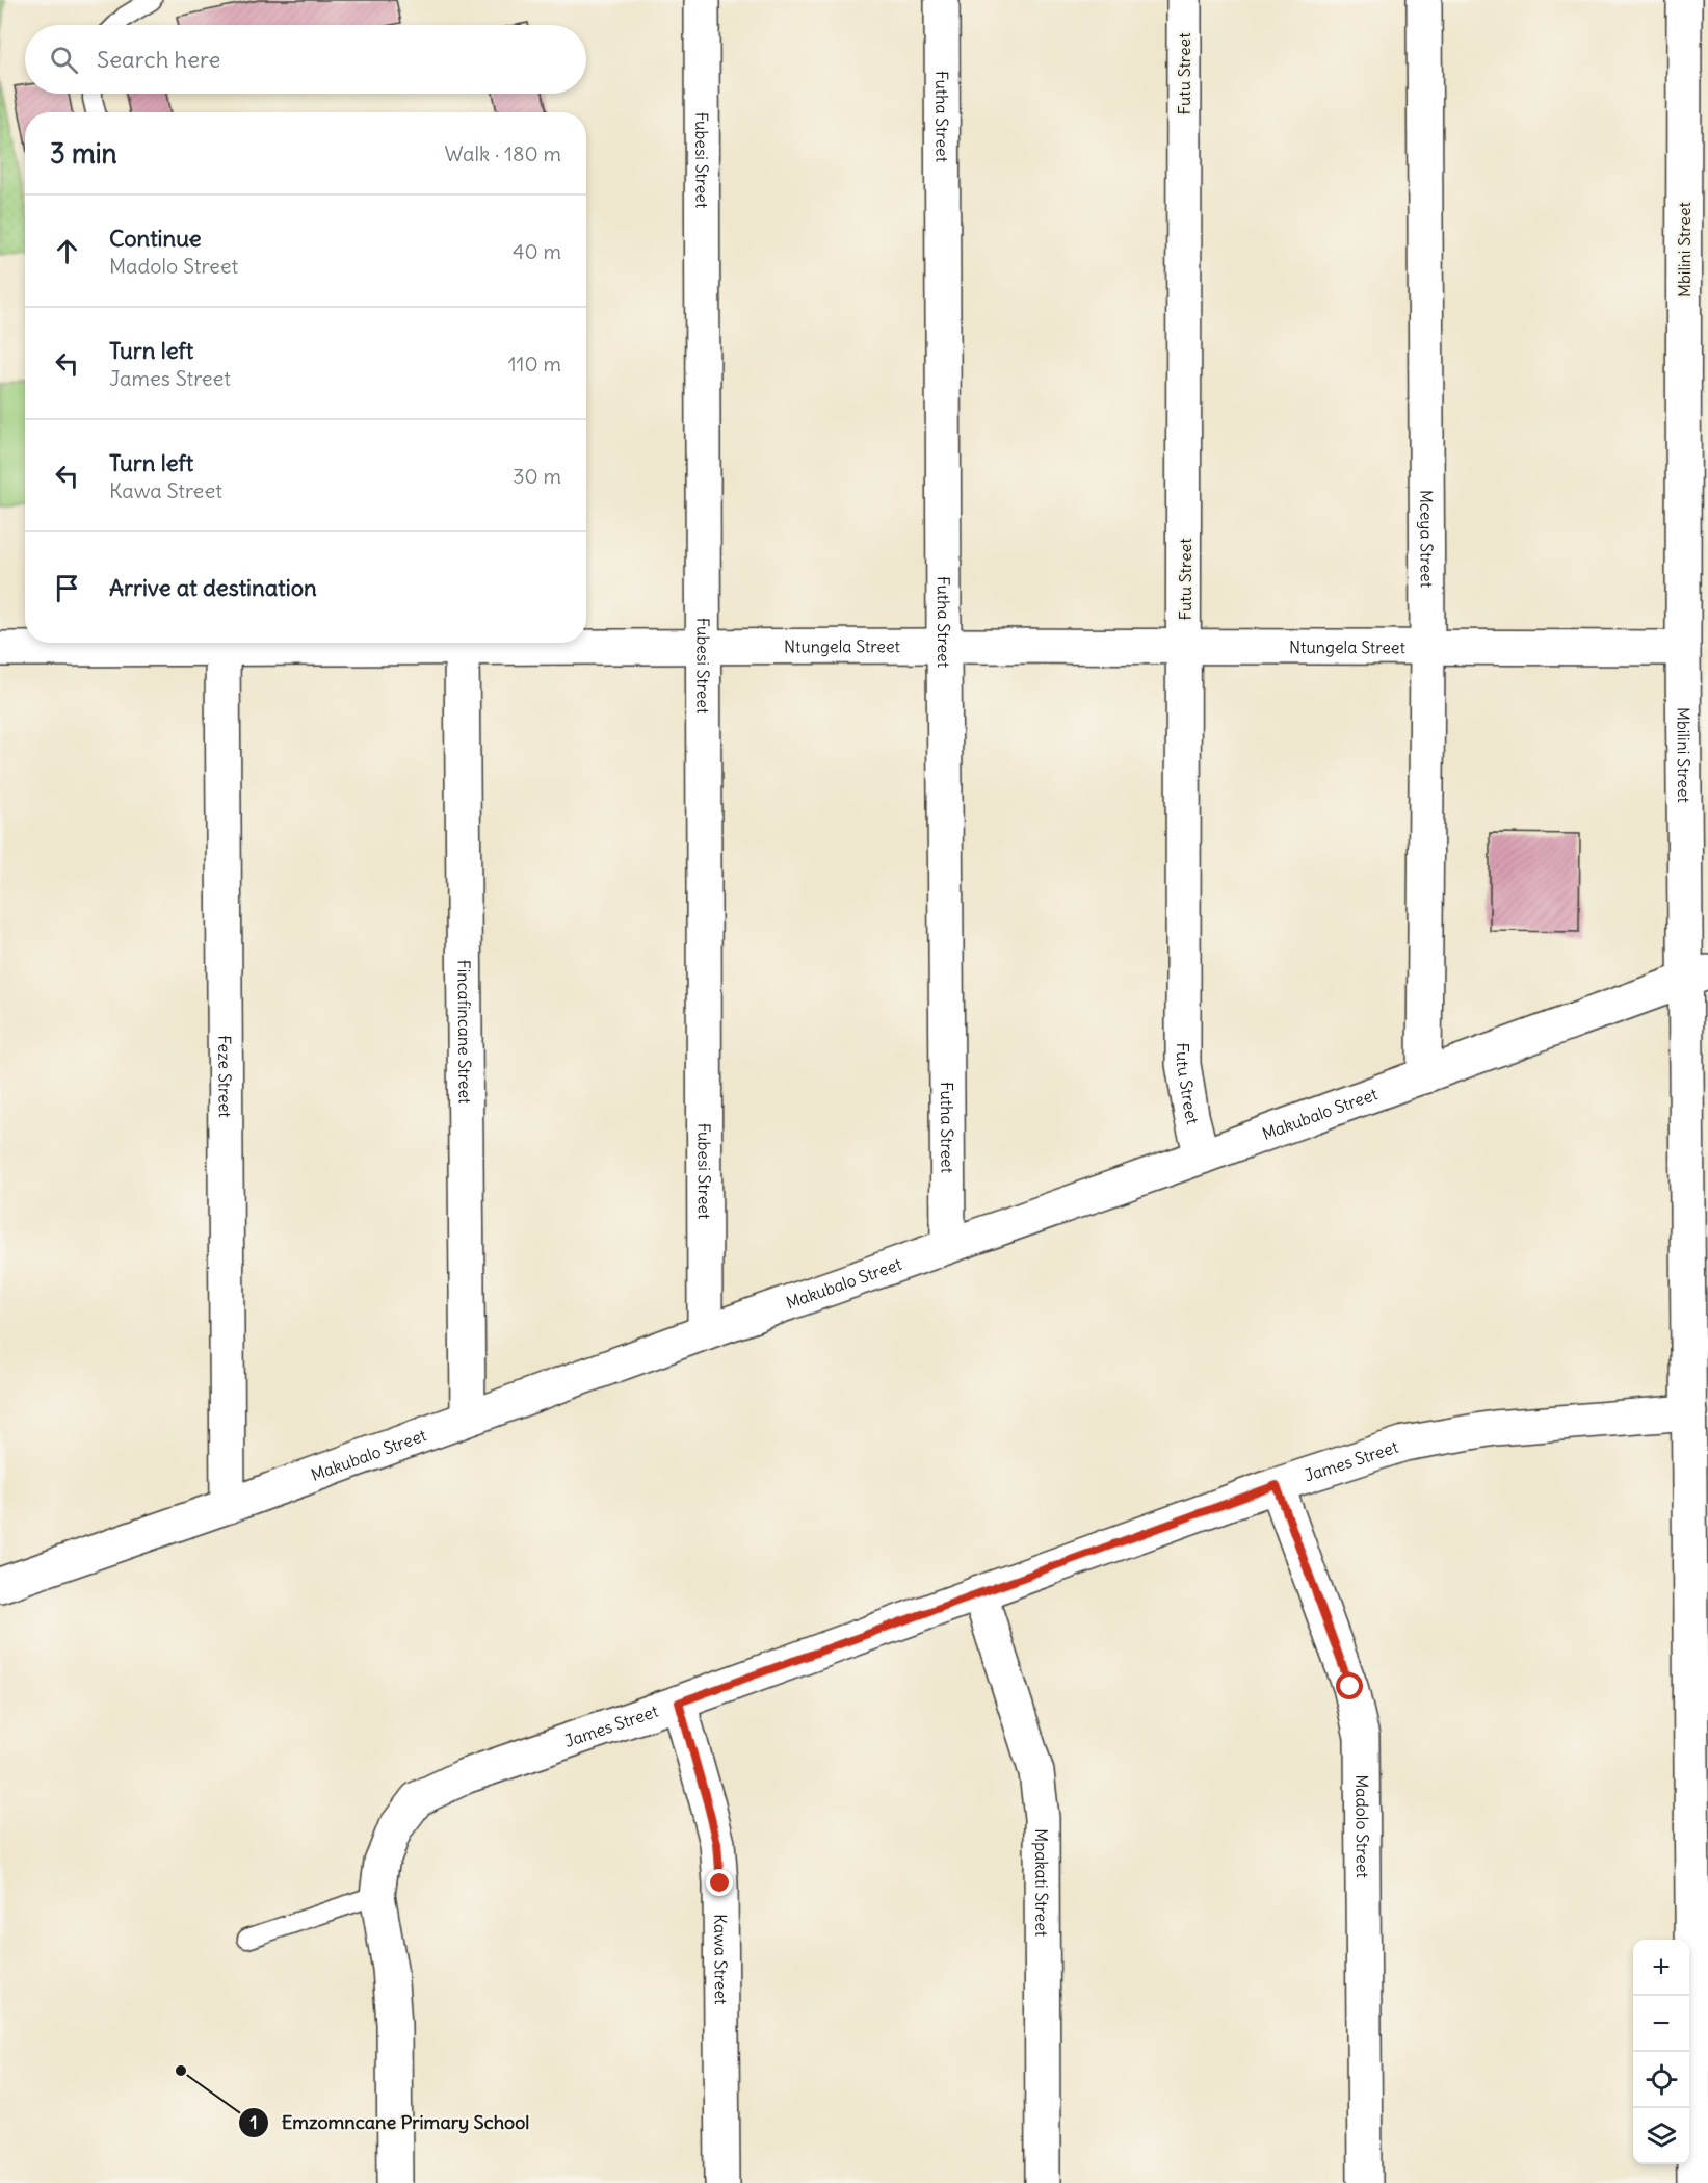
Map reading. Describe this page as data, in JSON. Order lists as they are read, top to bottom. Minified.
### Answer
{"streets":{"street":["Futu Street","Futha Street","Fubesi Street","Mbilini Street","Mceya Street","Ntungela Street","Fincafincane Street","Feze Street","Makubalo Street","James Street","Madolo Street","Mpakati Street","Kawa Street"]},"crossings":[["Futu Street","Ntungela Street"],["Futu Street","Makubalo Street"],["Futha Street","Ntungela Street"],["Futha Street","Makubalo Street"],["Fubesi Street","Ntungela Street"],["Fubesi Street","Makubalo Street"],["Mbilini Street","Ntungela Street"],["Mbilini Street","Makubalo Street"],["Mbilini Street","James Street"],["Mceya Street","Ntungela Street"],["Mceya Street","Makubalo Street"],["Ntungela Street","Fincafincane Street"],["Ntungela Street","Feze Street"],["Fincafincane Street","Makubalo Street"],["Feze Street","Makubalo Street"],["James Street","Madolo Street"],["James Street","Mpakati Street"],["James Street","Kawa Street"]],"places":["Emzomncane Primary School"],"page":{"search":"Search here","heading":["3 min","Walk · 180 m"],"list":[["Continue","Madolo Street","40 m"],["Turn left","James Street","110 m"],["Turn left","Kawa Street","30 m"],"Arrive at destination"],"map_buttons":["+","−"]}}
